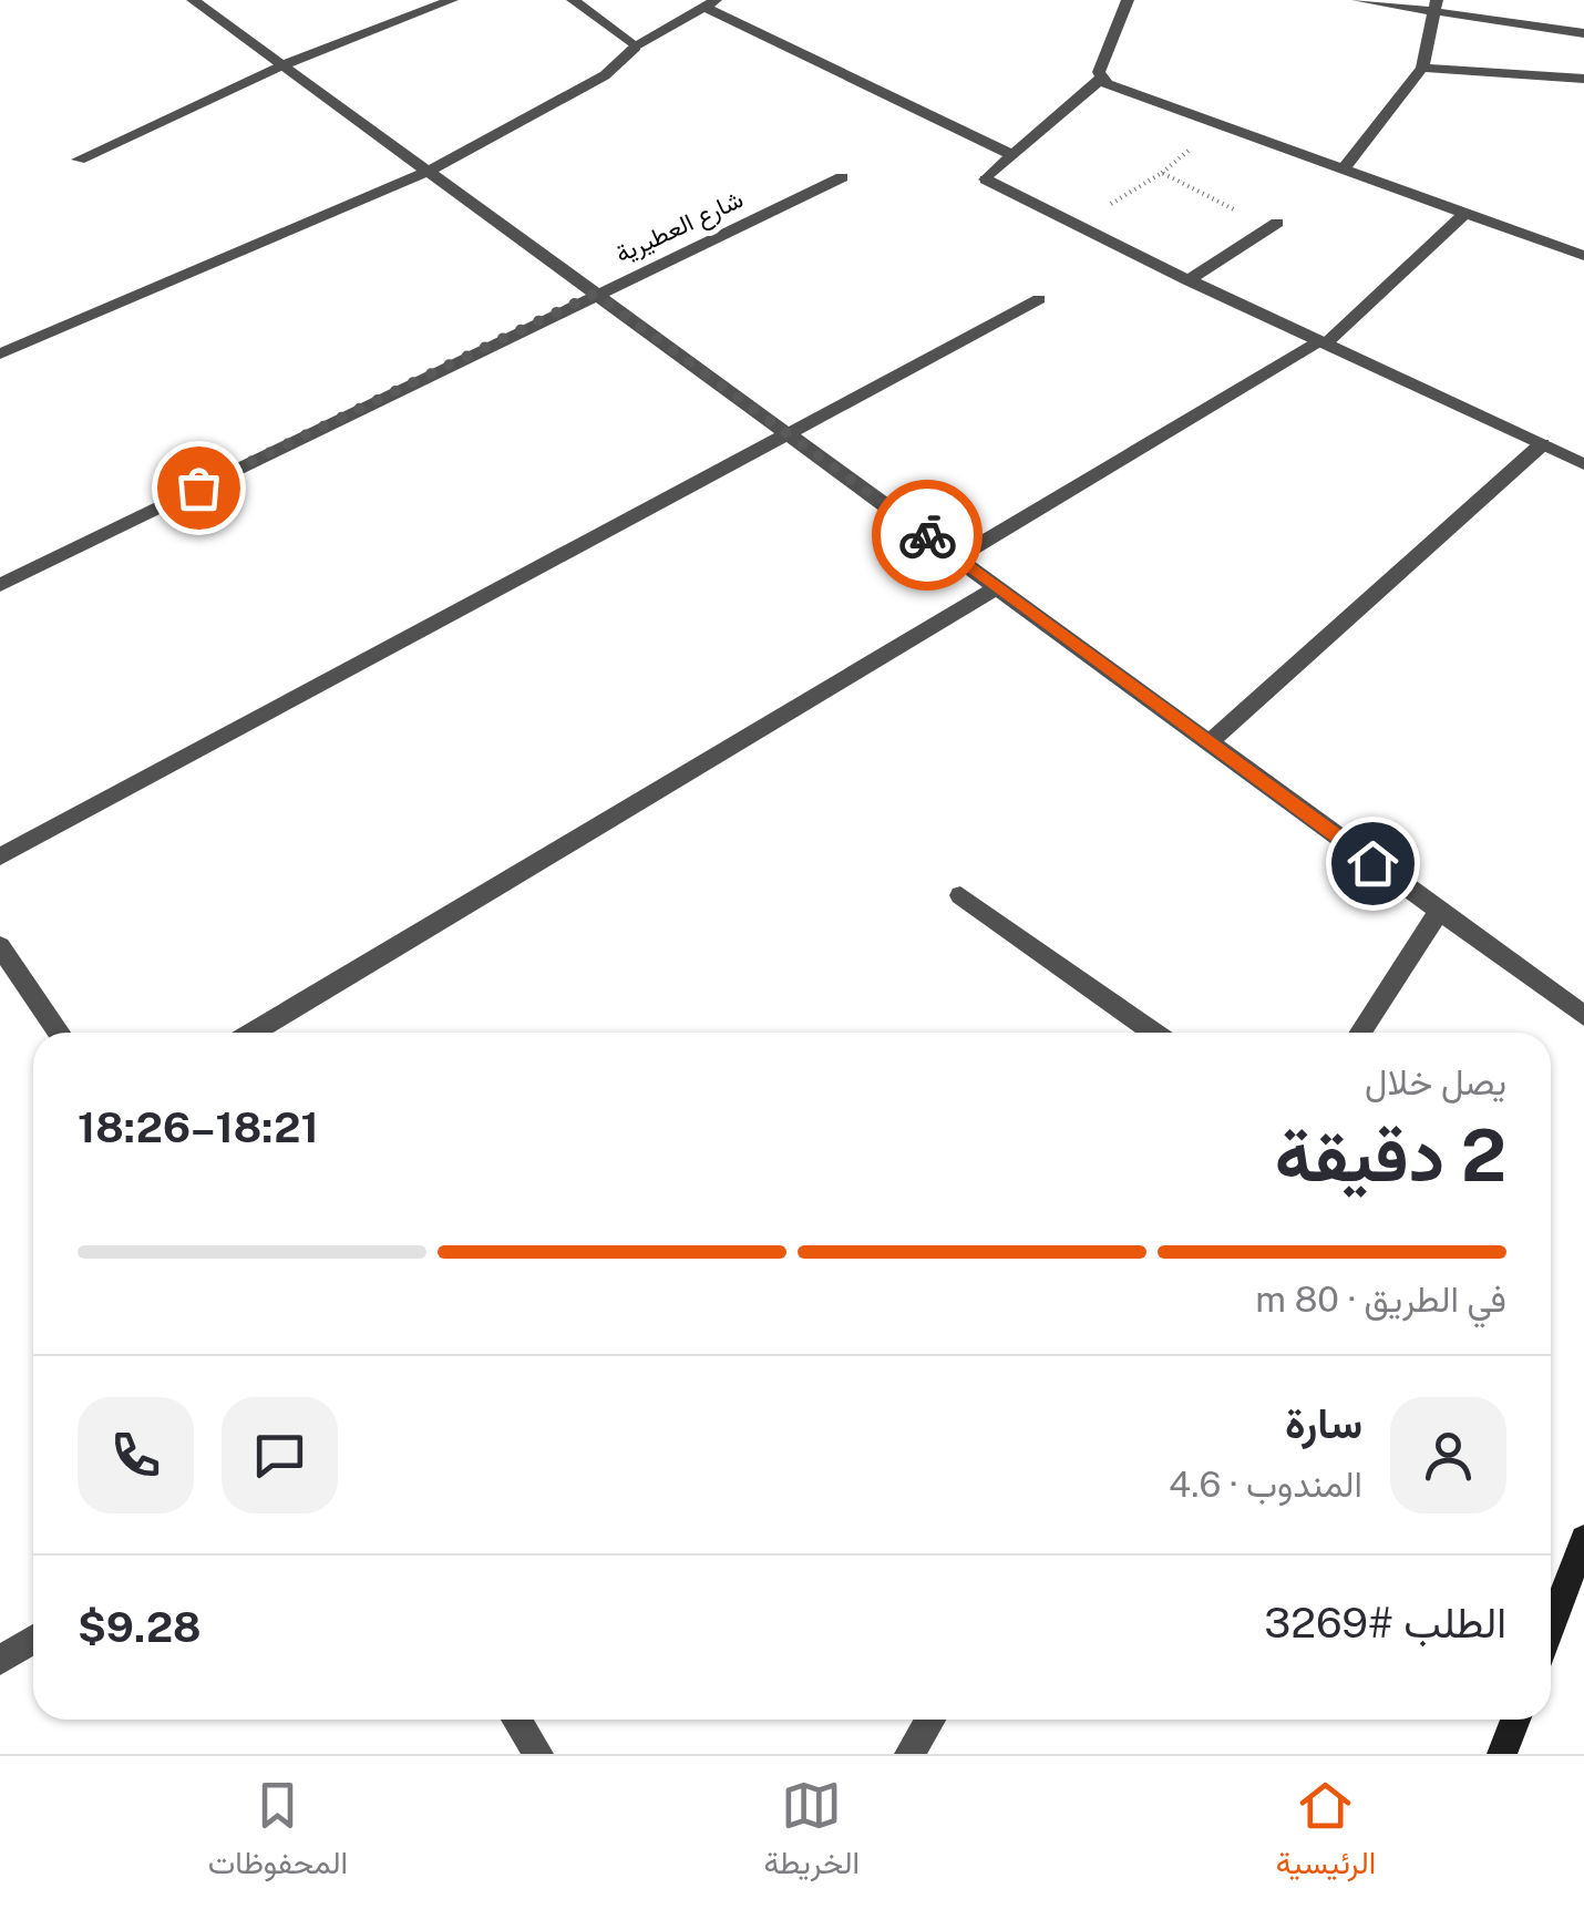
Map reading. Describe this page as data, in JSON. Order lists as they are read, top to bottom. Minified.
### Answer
{"streets":{"street":["شارع العطيرية"]},"page":{"heading":["2 دقيقة","يصل خلال","18:21–18:26"],"panel":["سارة","المندوب · 4.6","الطلب #3269","$9.28"],"bar":"في الطريق · 80 m","tabs":["الرئيسية","الخريطة","المحفوظات"]}}
